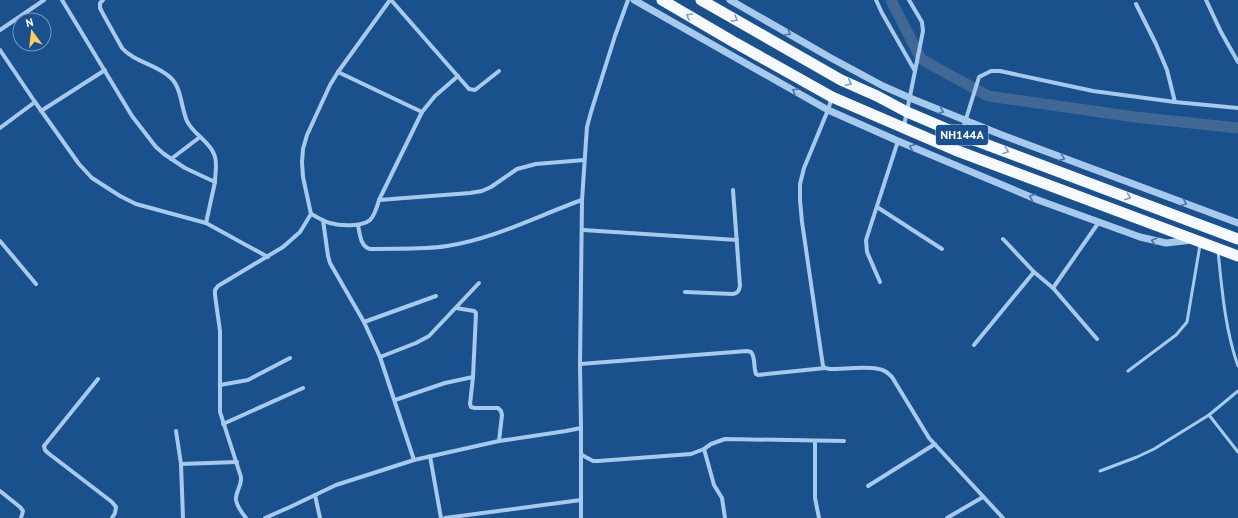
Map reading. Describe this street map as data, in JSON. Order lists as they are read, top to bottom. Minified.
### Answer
{"streets":{"highway":["NH144A"]},"north":"top"}
